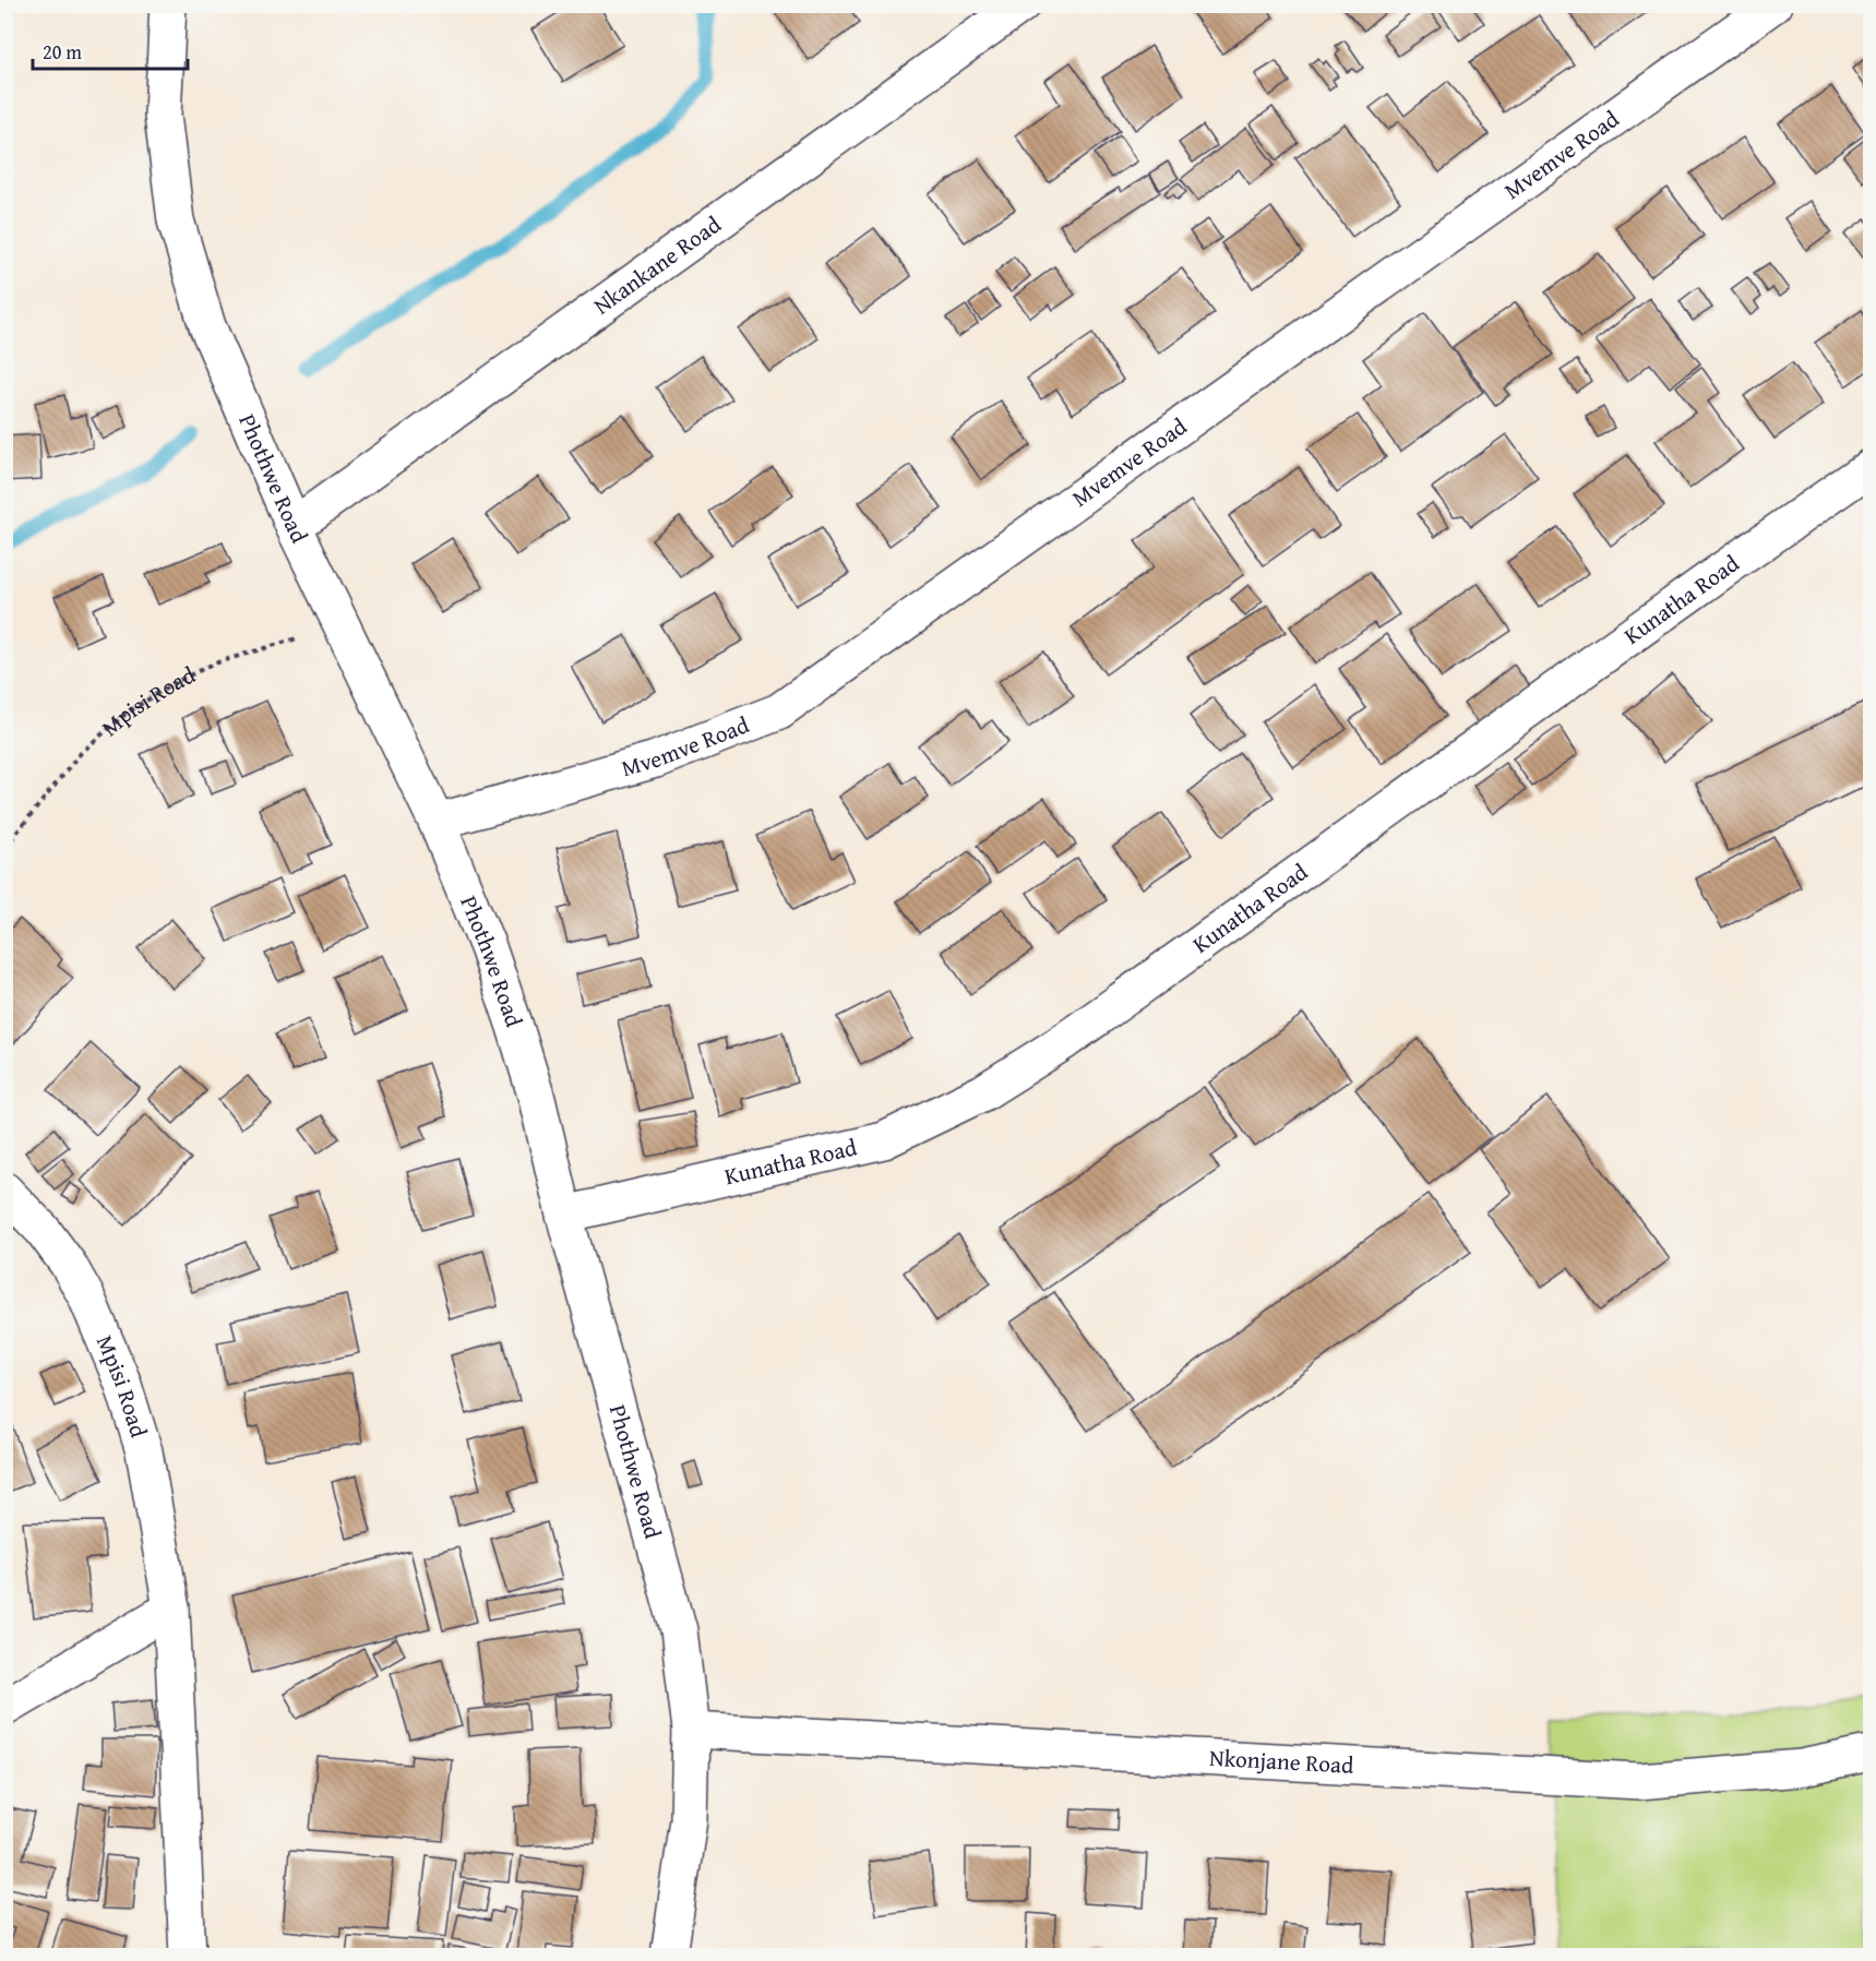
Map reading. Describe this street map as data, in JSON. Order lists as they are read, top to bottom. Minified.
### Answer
{"streets":{"street":["Mvemve Road","Nkankane Road","Phothwe Road","Kunatha Road","Mpisi Road","Nkonjane Road"]},"crossings":[["Mvemve Road","Phothwe Road"],["Nkankane Road","Phothwe Road"],["Phothwe Road","Kunatha Road"],["Phothwe Road","Mpisi Road"],["Phothwe Road","Nkonjane Road"]],"scale_bar":"20 m"}
